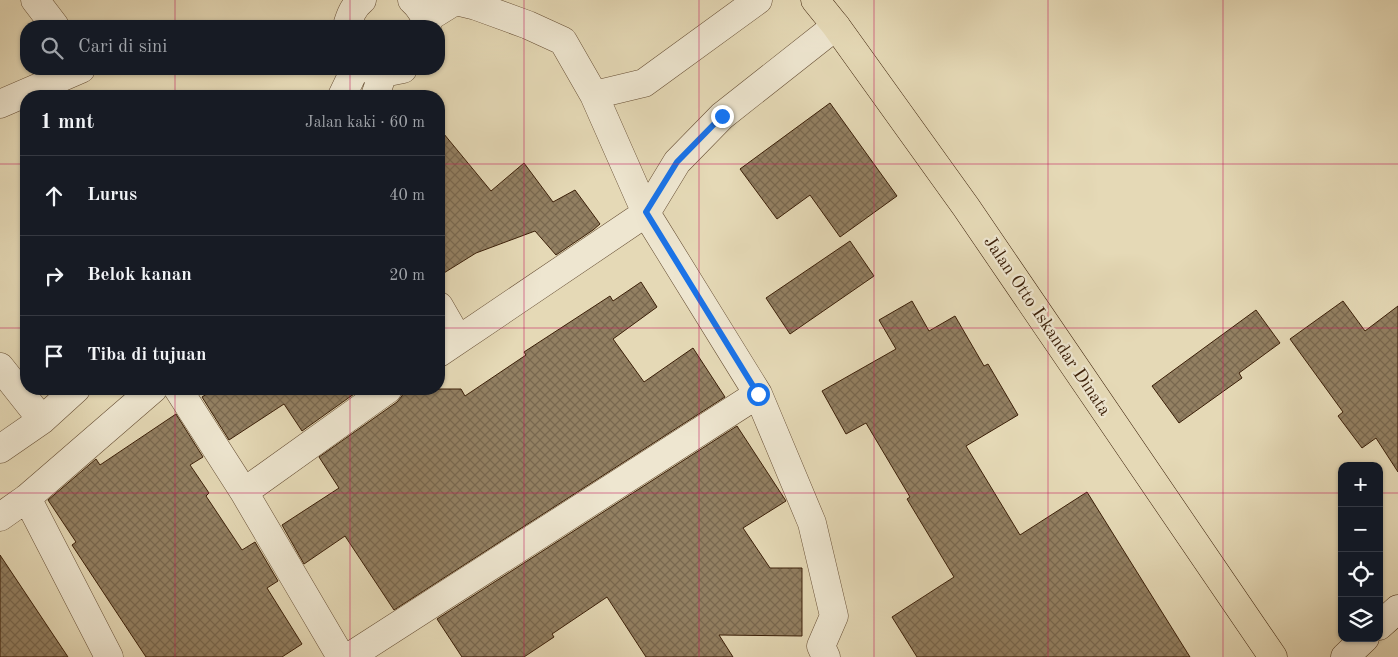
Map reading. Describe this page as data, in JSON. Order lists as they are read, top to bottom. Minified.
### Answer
{"streets":{"main road":["Jalan Otto Iskandar Dinata"]},"page":{"search":"Cari di sini","heading":["1 mnt","Jalan kaki · 60 m"],"list":[["Lurus","40 m"],["Belok kanan","20 m"],"Tiba di tujuan"],"map_buttons":["+","−"]}}
